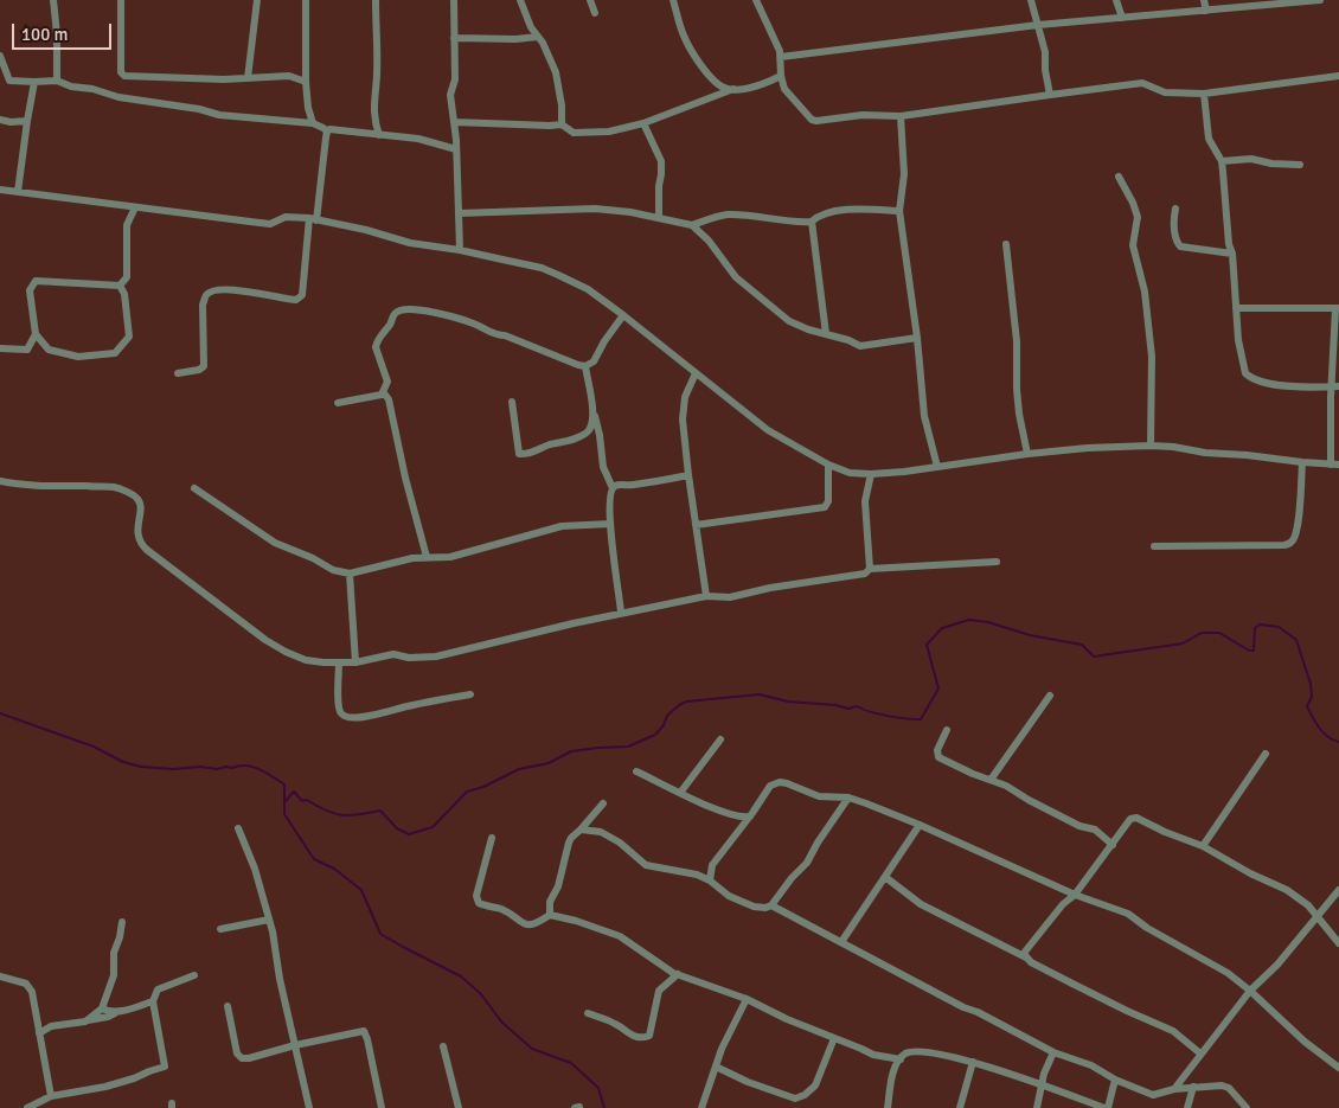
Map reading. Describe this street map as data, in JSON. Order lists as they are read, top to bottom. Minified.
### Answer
{"scale_bar":"100 m"}
